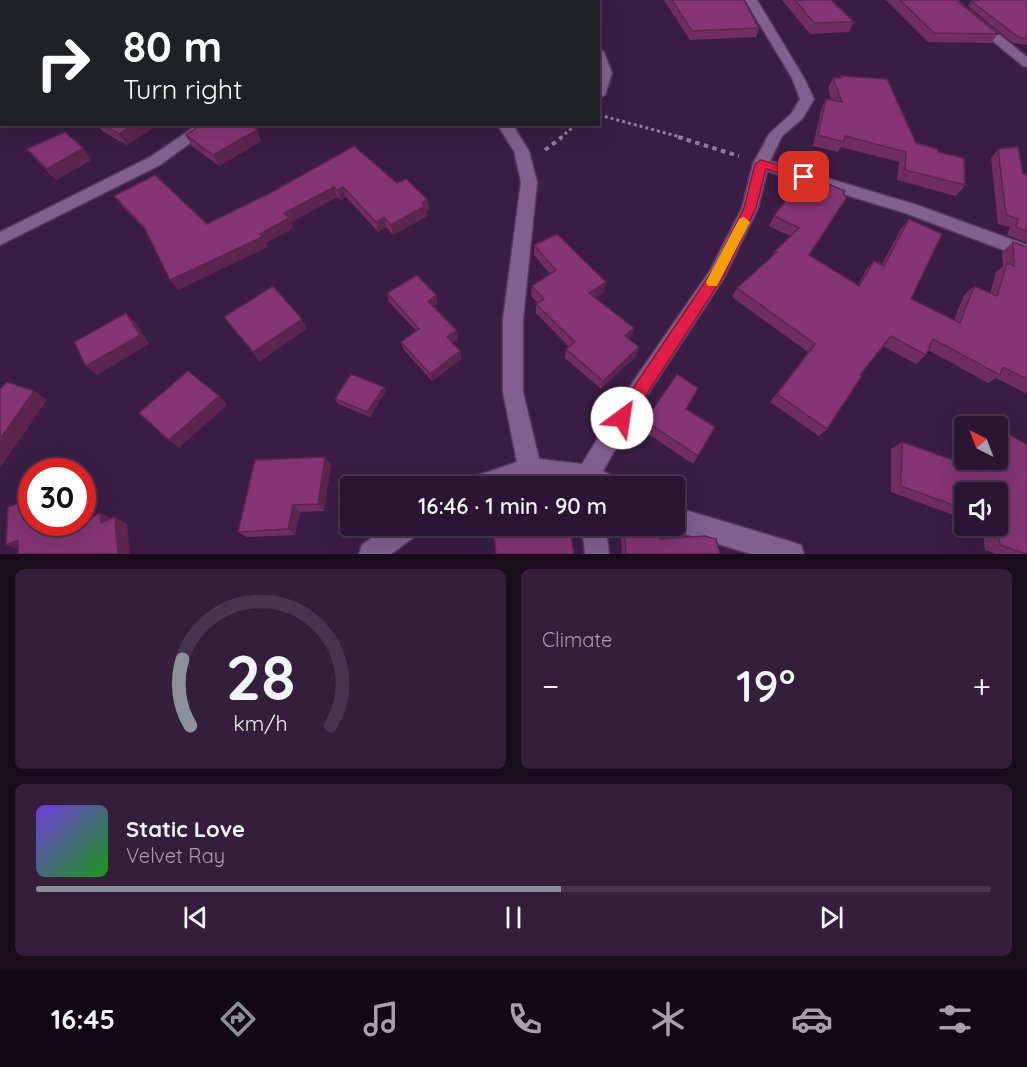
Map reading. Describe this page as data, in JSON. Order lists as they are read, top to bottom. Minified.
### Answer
{"north":"top left","page":{"turn":["80 m","Turn right"],"limit":"30","trip":"16:46 · 1 min · 90 m","tile":"Climate","heat":["−","19°","+"],"song":["Static Love","Velvet Ray"],"tabs":"16:45","gauge":["28","km/h"]}}
